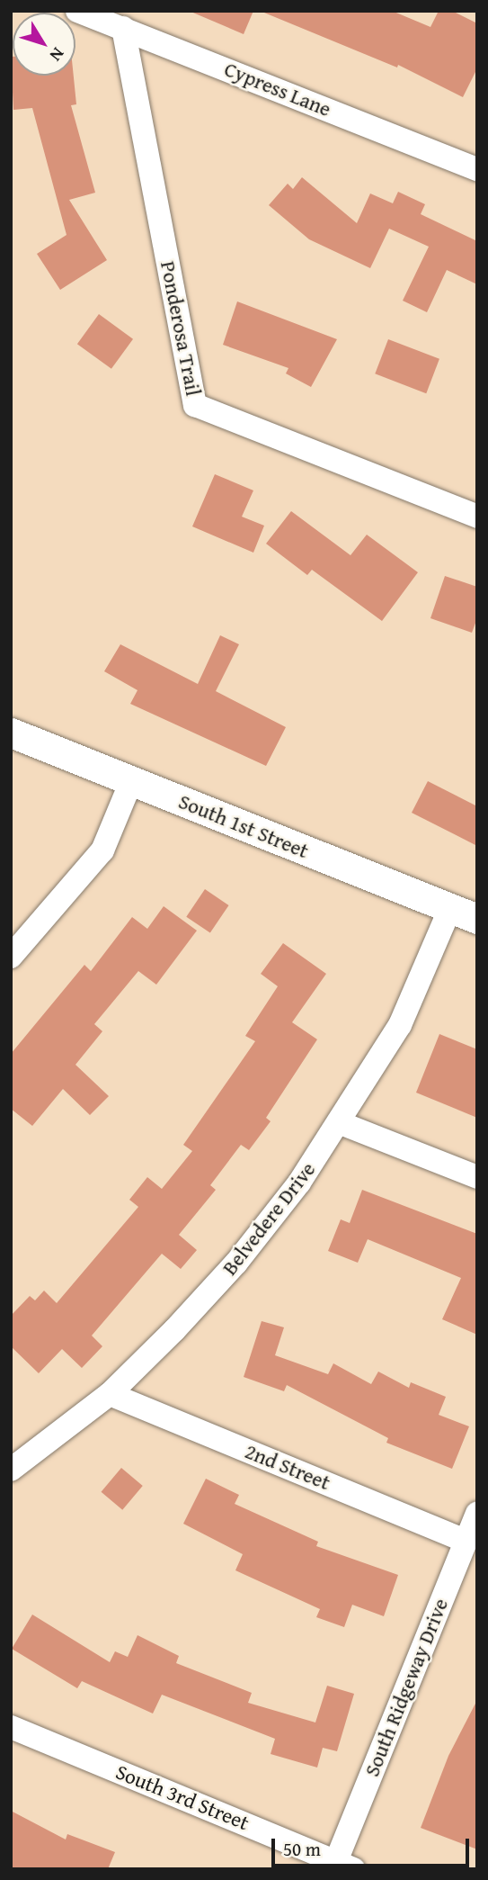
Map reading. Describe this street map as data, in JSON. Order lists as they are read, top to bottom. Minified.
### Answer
{"streets":{"street":["Cypress Lane","Ponderosa Trail","South 1st Street","Belvedere Drive","2nd Street","South Ridgeway Drive","South 3rd Street"]},"crossings":[["Cypress Lane","Ponderosa Trail"],["South 1st Street","Belvedere Drive"],["Belvedere Drive","2nd Street"],["2nd Street","South Ridgeway Drive"],["South Ridgeway Drive","South 3rd Street"]],"scale_bar":"50 m","north":"bottom right"}
